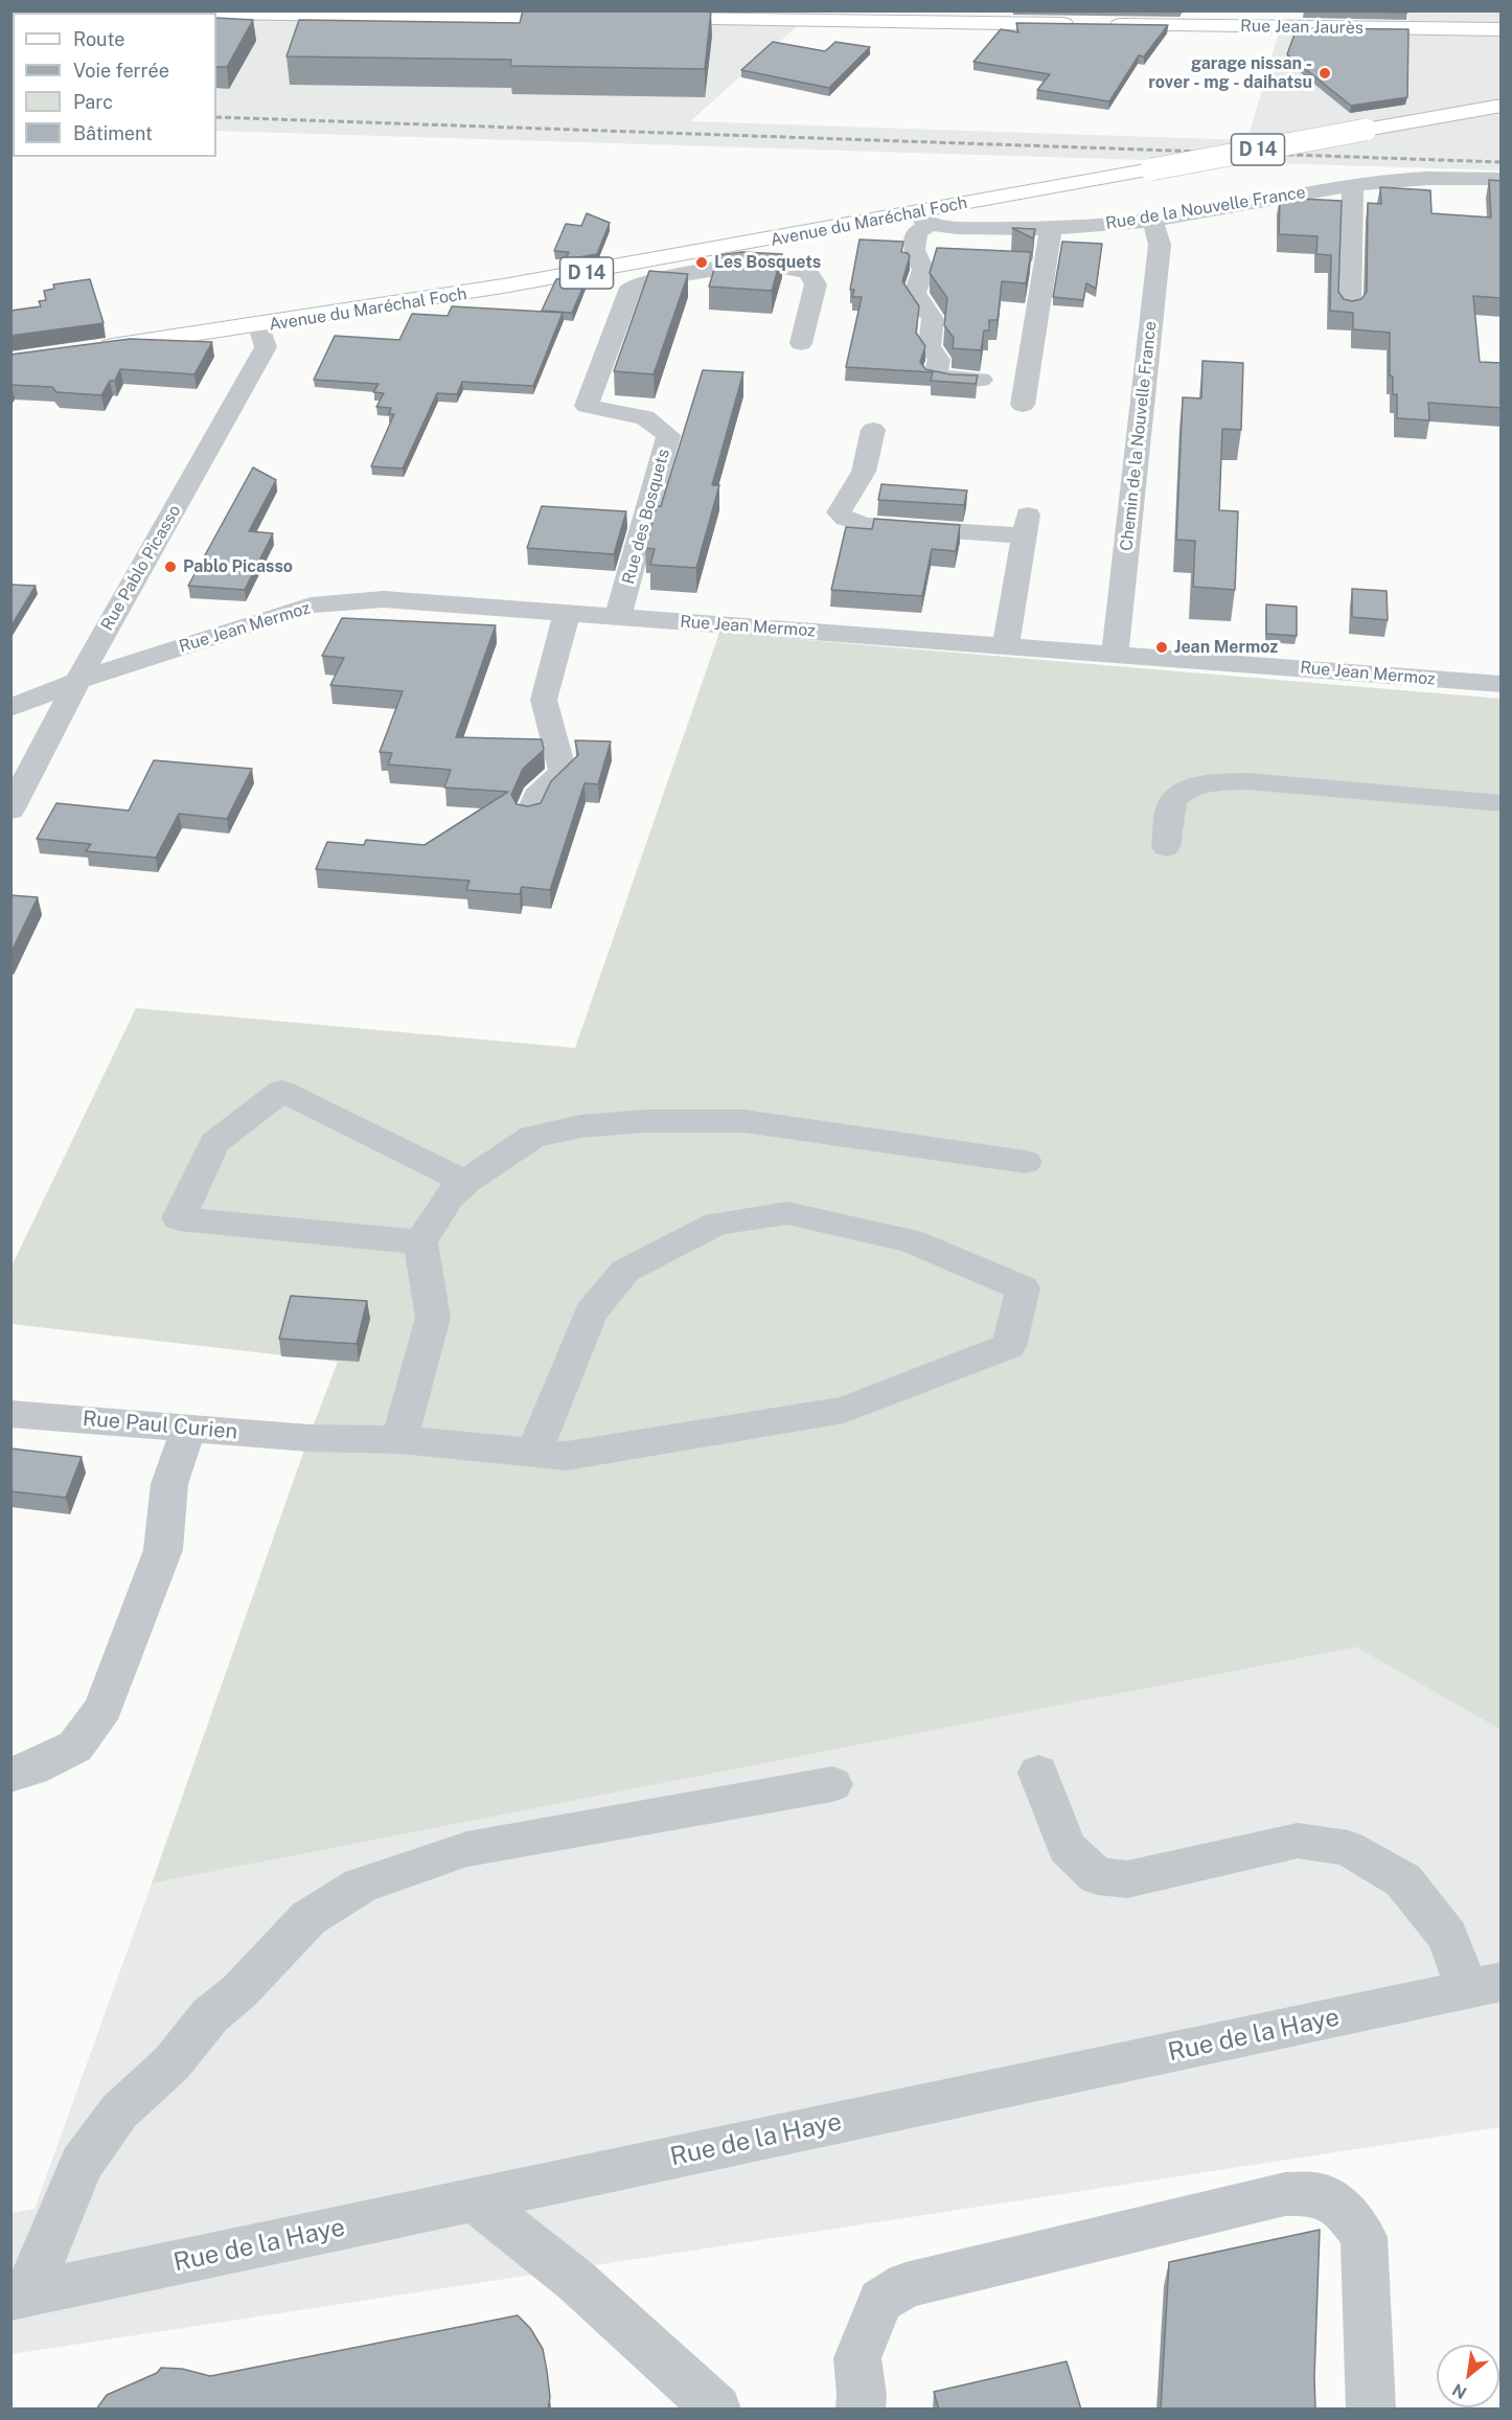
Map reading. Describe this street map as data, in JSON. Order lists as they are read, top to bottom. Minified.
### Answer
{"streets":{"main road":["Rue Jean Jaurès","D 14","Avenue du Maréchal Foch"],"street":["Rue de la Nouvelle France","Chemin de la Nouvelle France","Rue des Bosquets","Rue Pablo Picasso","Rue Jean Mermoz","Rue Paul Curien","Rue de la Haye"]},"crossings":[["Rue de la Nouvelle France","Avenue du Maréchal Foch"],["Rue de la Nouvelle France","Chemin de la Nouvelle France"],["Avenue du Maréchal Foch","Rue Pablo Picasso"],["Chemin de la Nouvelle France","Rue Jean Mermoz"],["Rue des Bosquets","Rue Jean Mermoz"],["Rue Pablo Picasso","Rue Jean Mermoz"]],"places":["garage nissan - rover - mg - daihatsu","Les Bosquets","Pablo Picasso","Jean Mermoz"],"legend":["Route","Voie ferrée","Parc","Bâtiment"],"north":"bottom left"}
